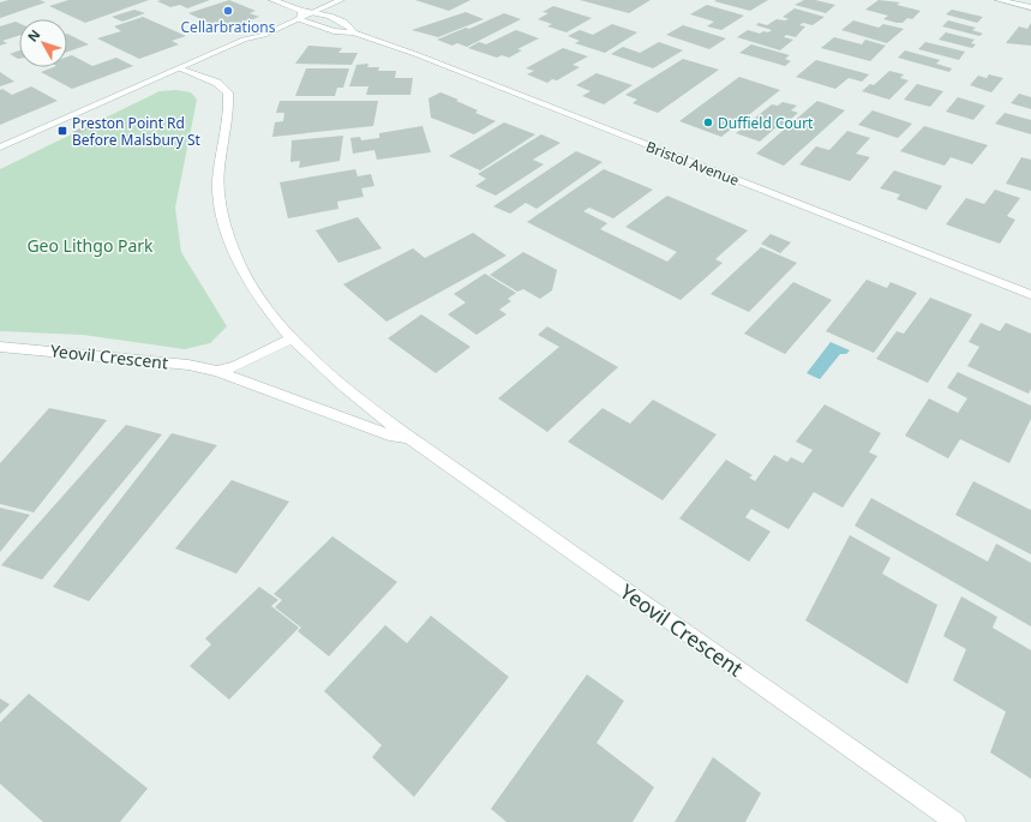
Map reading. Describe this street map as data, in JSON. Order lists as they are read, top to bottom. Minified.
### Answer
{"streets":{"street":["Bristol Avenue","Yeovil Crescent"]},"parks":["Geo Lithgo Park"],"places":{"other":["Cellarbrations","Duffield Court"],"transit":["Preston Point Rd Before Malsbury St"]},"north":"top left"}
